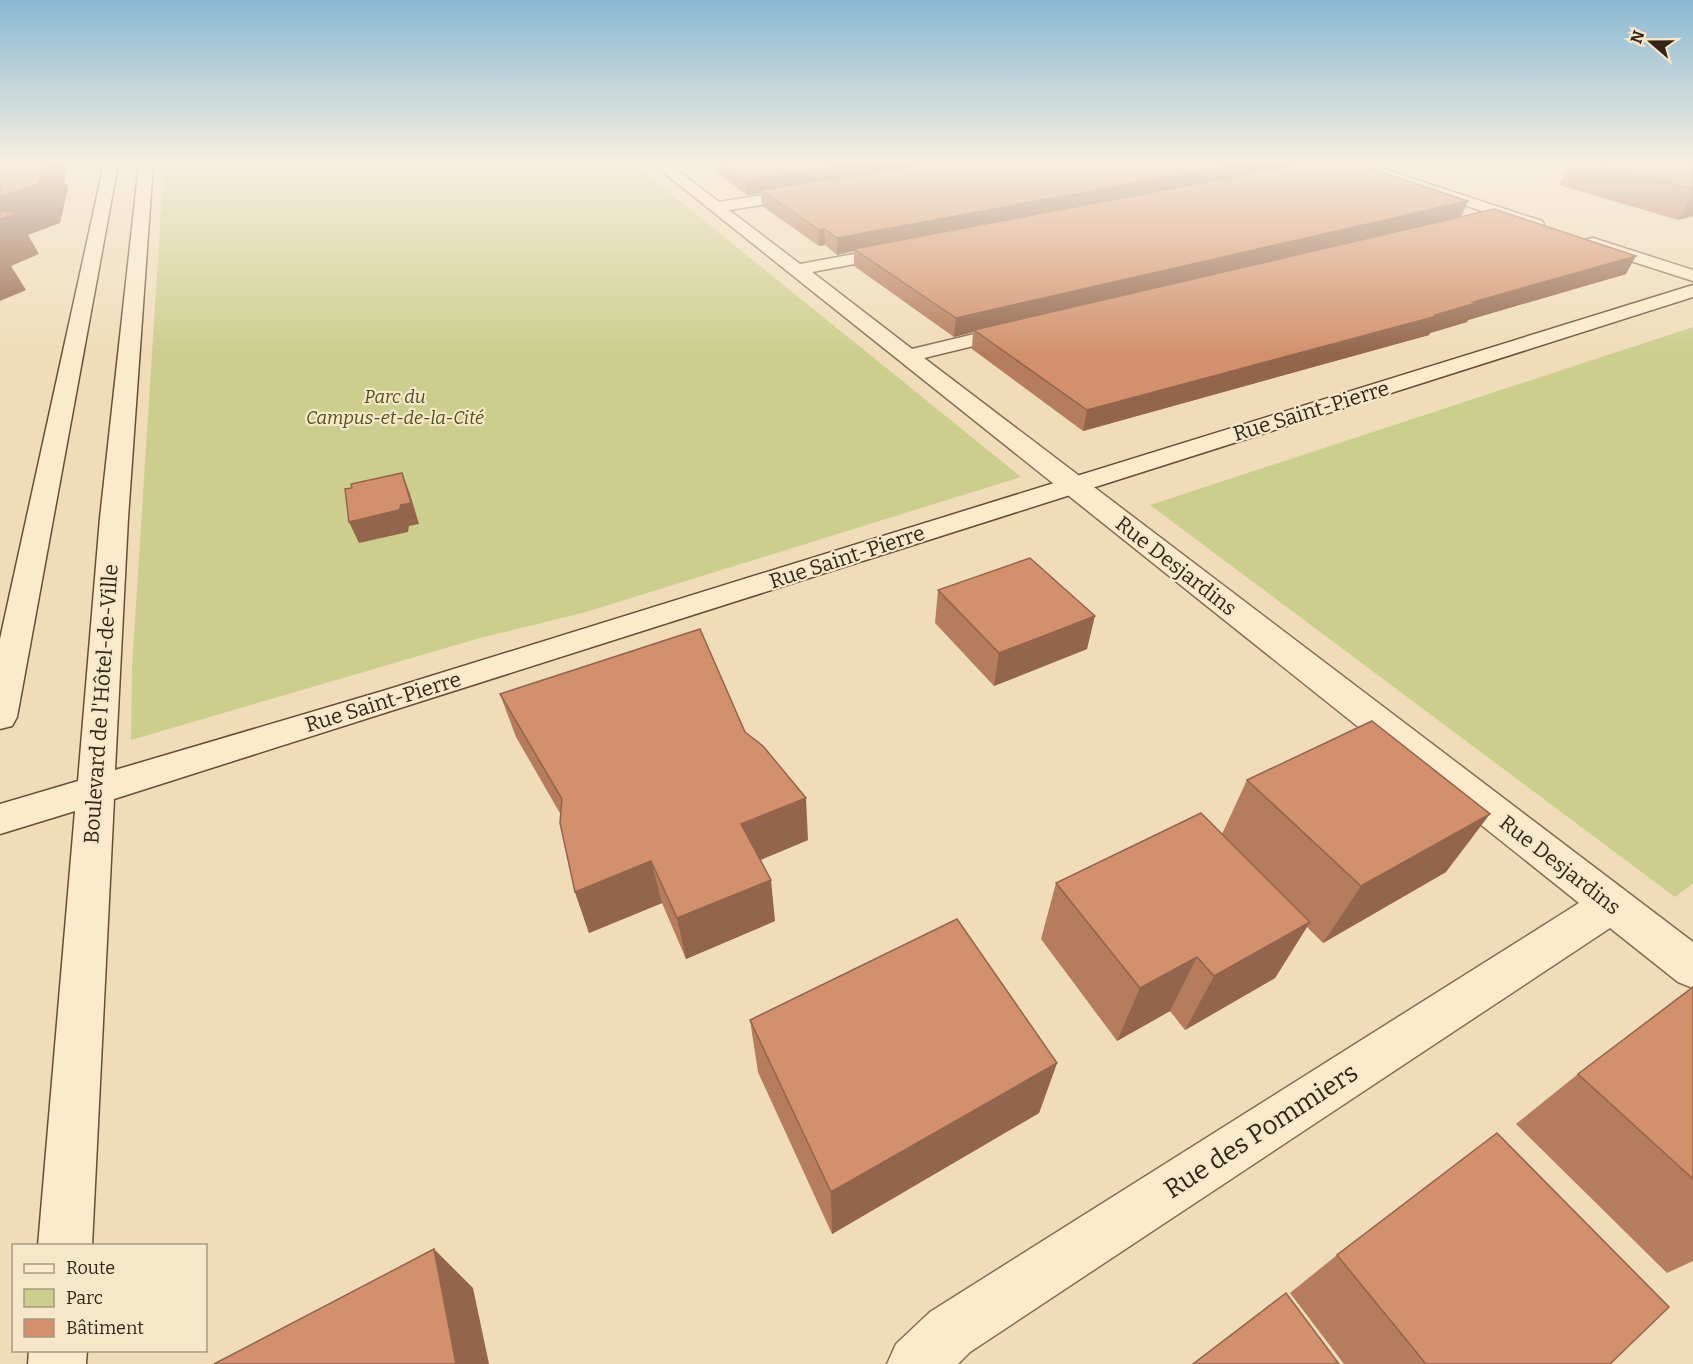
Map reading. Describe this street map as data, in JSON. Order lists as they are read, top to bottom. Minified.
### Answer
{"streets":{"street":["Rue Saint-Pierre","Rue Desjardins","Boulevard de l'Hôtel-de-Ville","Rue des Pommiers"]},"crossings":[["Rue Saint-Pierre","Rue Desjardins"],["Rue Saint-Pierre","Boulevard de l'Hôtel-de-Ville"],["Rue Desjardins","Rue des Pommiers"]],"parks":["Parc du Campus-et-de-la-Cité"],"legend":["Route","Parc","Bâtiment"],"north":"left"}
